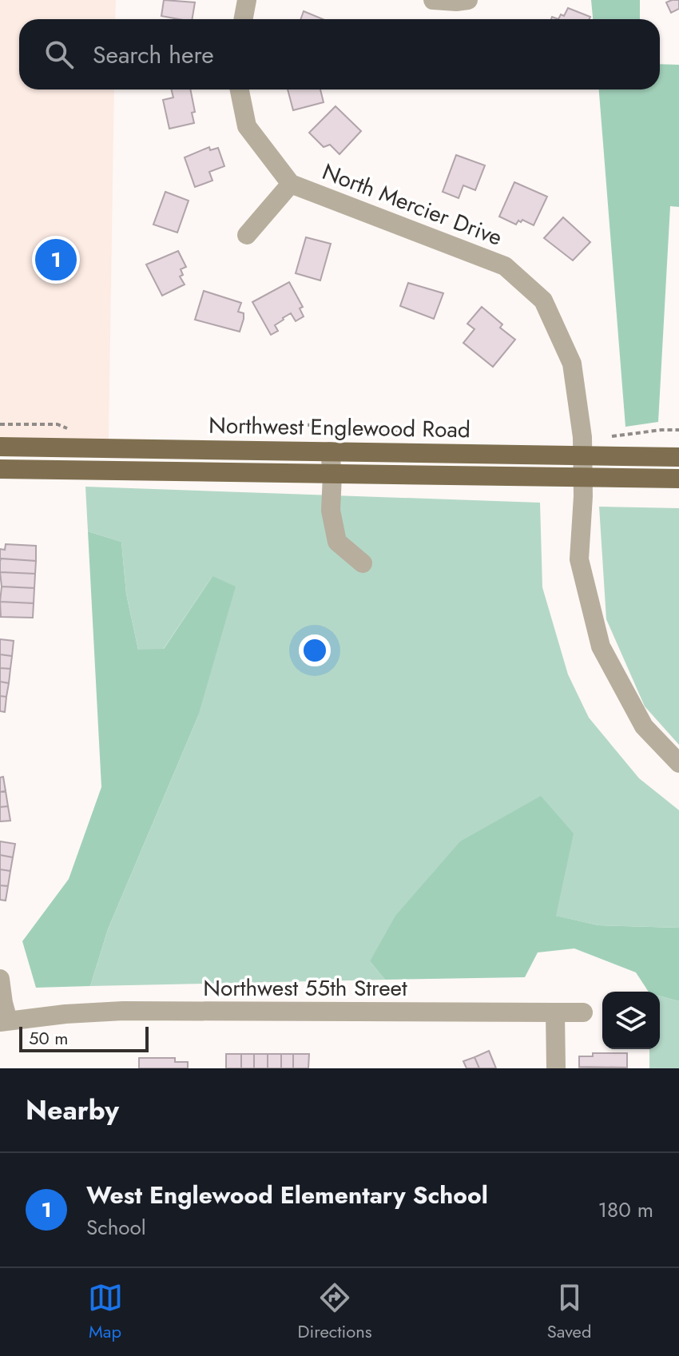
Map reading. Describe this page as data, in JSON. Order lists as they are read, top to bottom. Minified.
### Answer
{"streets":{"main road":["Northwest Englewood Road"],"street":["North Mercier Drive","Northwest 55th Street"]},"crossings":[["North Mercier Drive","Northwest Englewood Road"]],"scale_bar":"50 m","page":{"search":"Search here","pins":"1","scale":"50 m","heading":"Nearby","list":[{"mark":"1","name":"West Englewood Elementary School","note":"School","value":"180 m"}],"nav":["Map","Directions","Saved"]}}
